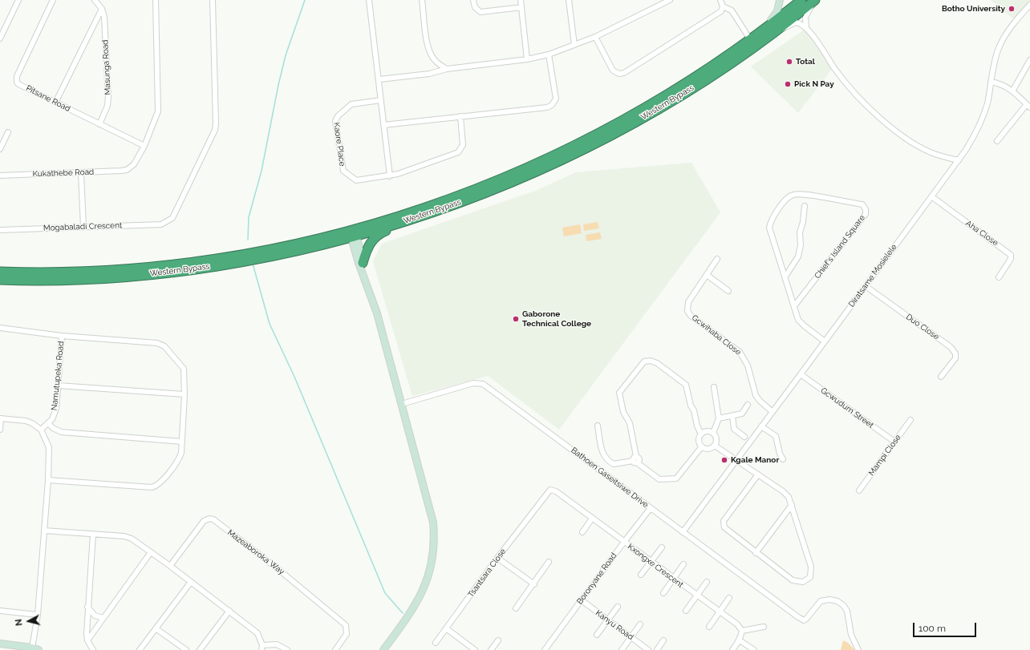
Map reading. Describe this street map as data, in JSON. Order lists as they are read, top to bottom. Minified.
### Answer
{"streets":{"highway":["Western Bypass"],"street":["Masunga Road","Pitsane Road","Kaore Place","Kukathebe Road","Mogabaladi Crescent","Aha Close","Chief's Island Square","Diratsame Mosielele","Duo Close","Gcwihaba Close","Namutupeka Road","Gcwudum Street","Mampi Close","Bathoen Gaseitsiwe Drive","Mazeaboroka Way","Kxongxe Crescent","Tsantsara Close","Boronyane Road","Kanyu Road"]},"crossings":[["Masunga Road","Pitsane Road"],["Pitsane Road","Kukathebe Road"],["Aha Close","Diratsame Mosielele"],["Chief's Island Square","Diratsame Mosielele"],["Diratsame Mosielele","Duo Close"],["Diratsame Mosielele","Gcwihaba Close"],["Diratsame Mosielele","Gcwudum Street"],["Diratsame Mosielele","Bathoen Gaseitsiwe Drive"],["Gcwudum Street","Mampi Close"],["Bathoen Gaseitsiwe Drive","Boronyane Road"],["Kxongxe Crescent","Tsantsara Close"],["Kxongxe Crescent","Boronyane Road"],["Boronyane Road","Kanyu Road"]],"places":["Botho University","Total","Pick N Pay","Gaborone Technical College","Kgale Manor"],"scale_bar":"100 m","north":"left"}
